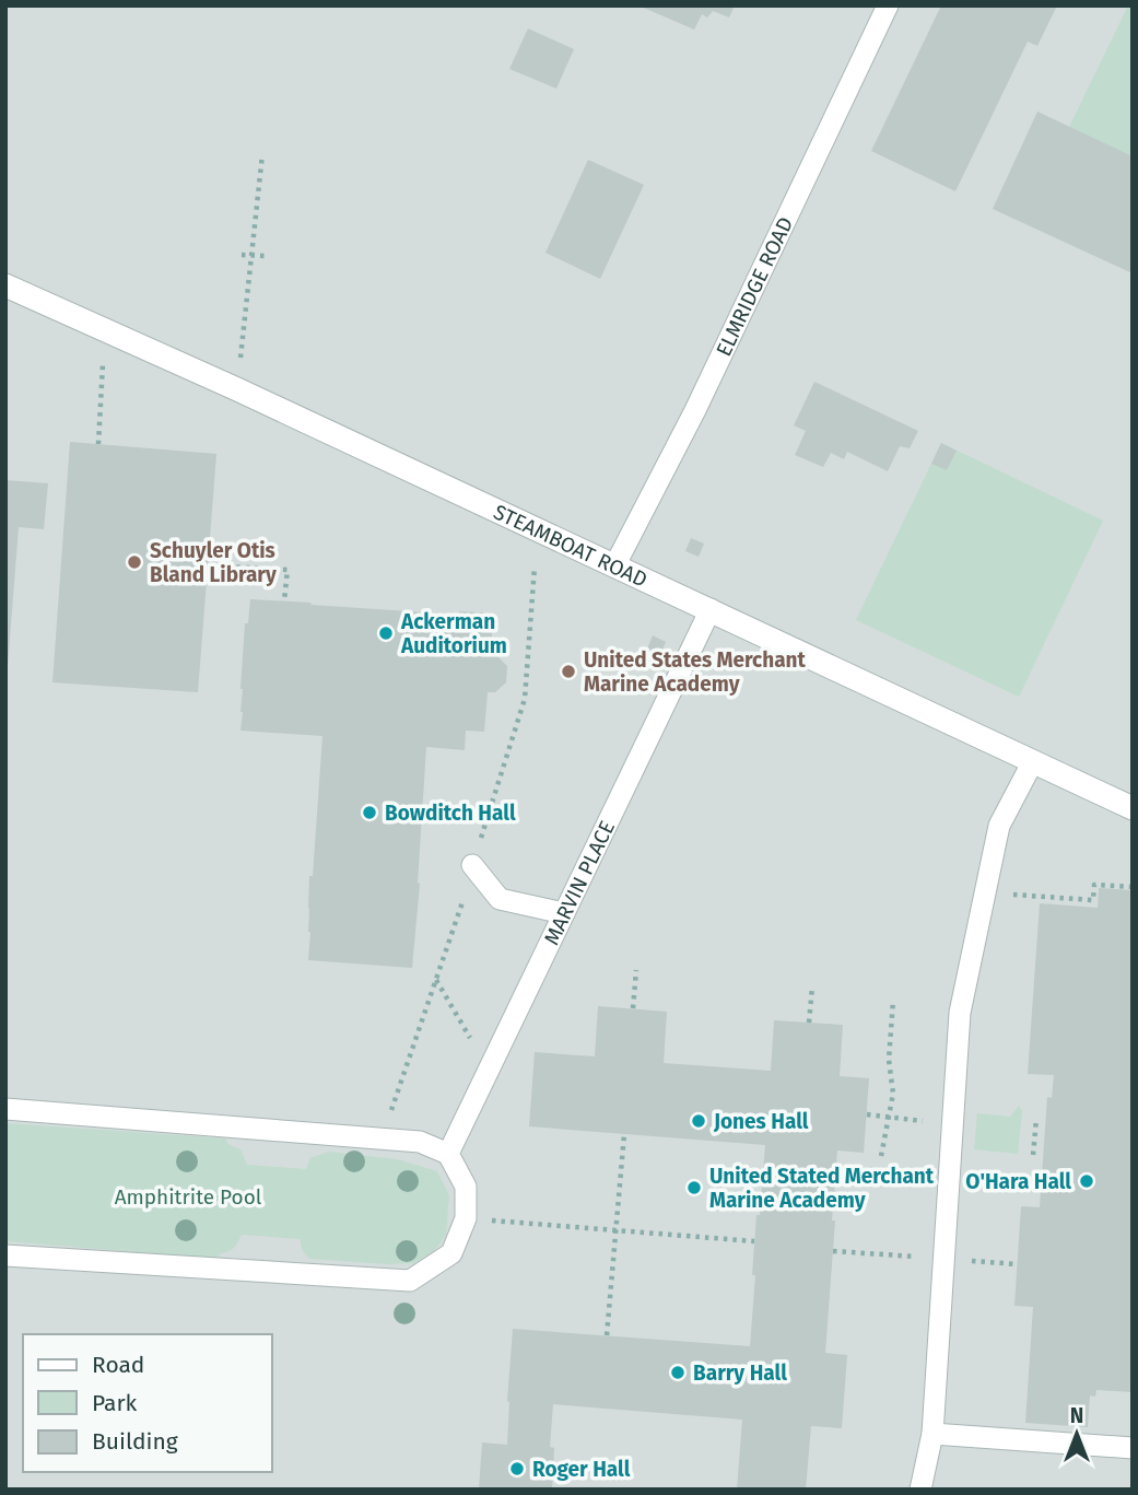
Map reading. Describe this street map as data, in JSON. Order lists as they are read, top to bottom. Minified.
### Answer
{"streets":{"street":["STEAMBOAT ROAD"],"lane":["ELMRIDGE ROAD","MARVIN PLACE"]},"crossings":[["ELMRIDGE ROAD","STEAMBOAT ROAD"],["STEAMBOAT ROAD","MARVIN PLACE"]],"parks":["Amphitrite Pool"],"places":["Schuyler Otis Bland Library","Ackerman Auditorium","United States Merchant Marine Academy","Bowditch Hall","Jones Hall","O'Hara Hall","United Stated Merchant Marine Academy","Barry Hall","Roger Hall"],"legend":["Road","Park","Building"],"north":"top"}
